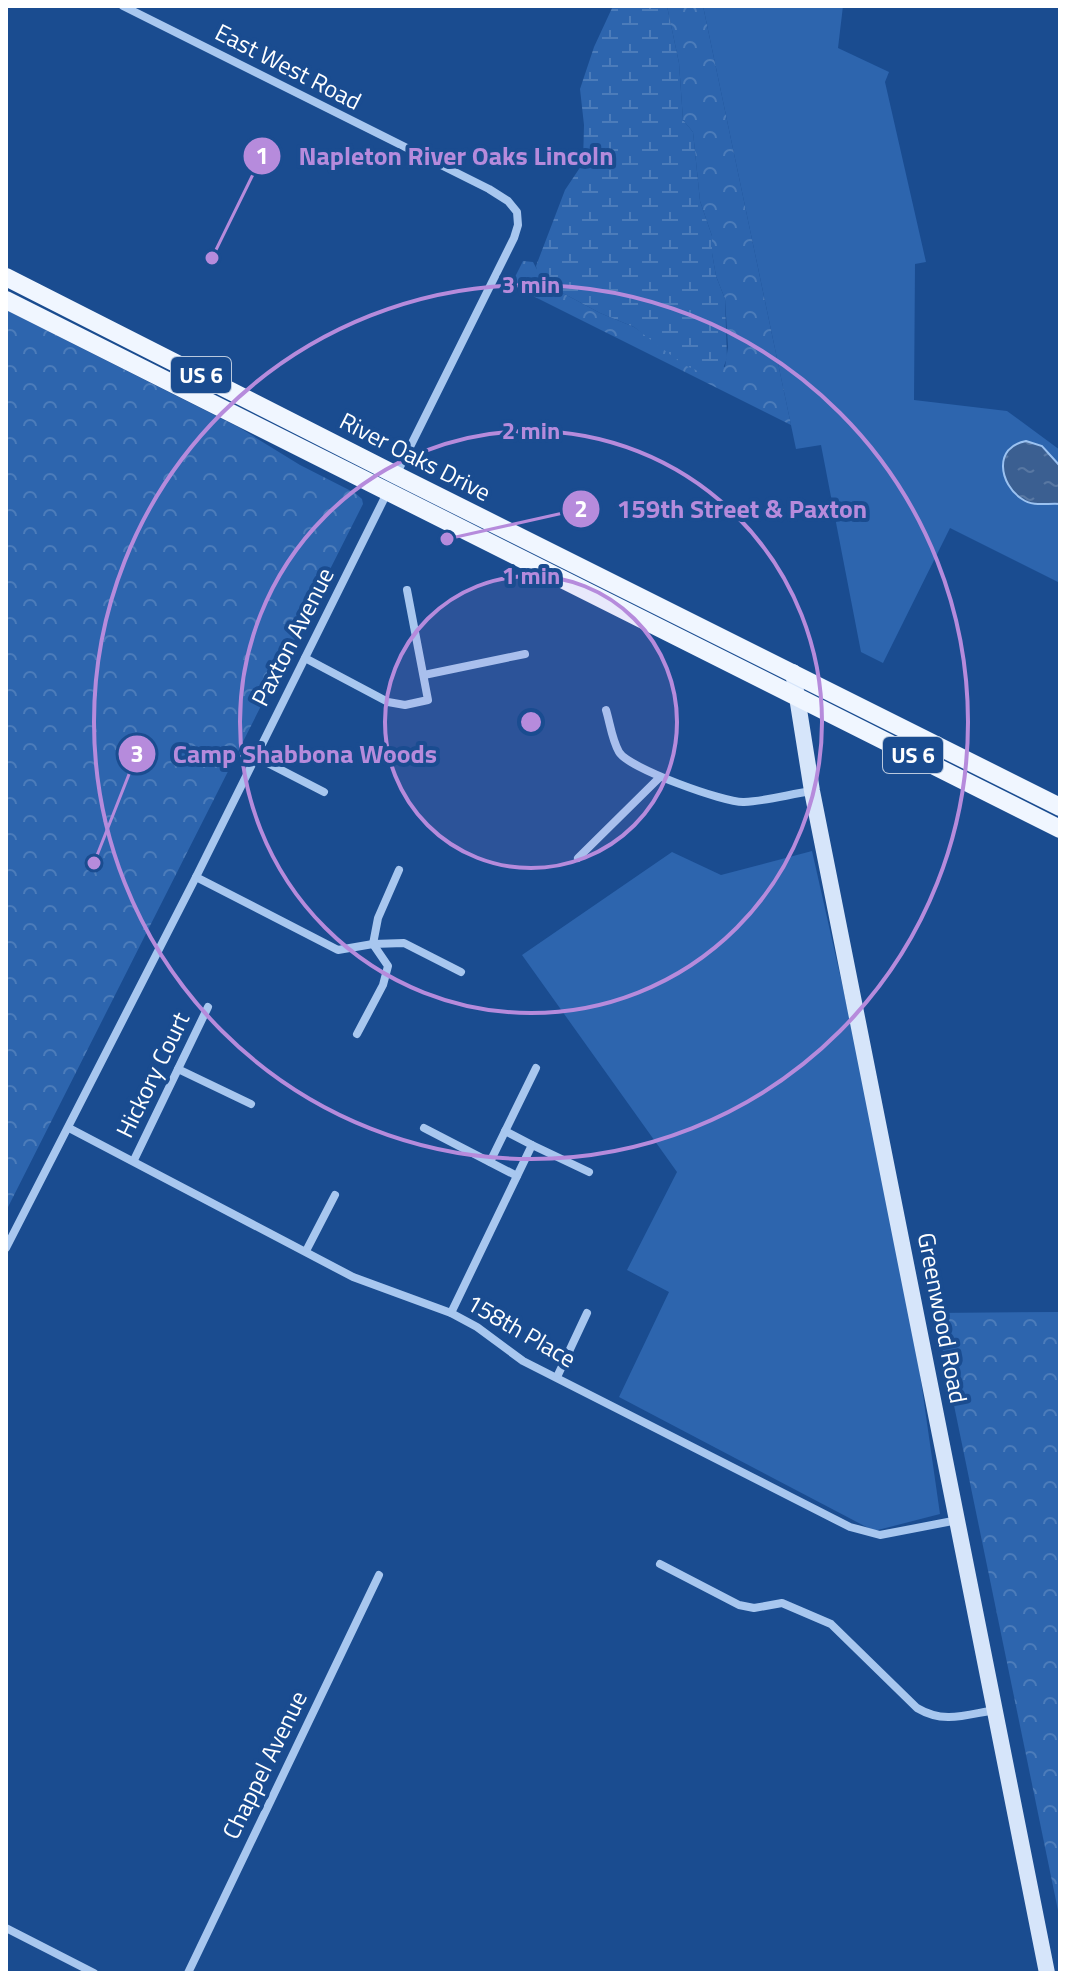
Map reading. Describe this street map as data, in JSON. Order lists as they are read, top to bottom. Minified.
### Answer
{"streets":{"main road":["US 6","River Oaks Drive"],"street":["East West Road","Paxton Avenue","Hickory Court","Greenwood Road","158th Place","Chappel Avenue"]},"crossings":[["East West Road","Paxton Avenue"],["River Oaks Drive","Paxton Avenue"],["River Oaks Drive","Greenwood Road"],["Paxton Avenue","158th Place"],["Hickory Court","158th Place"],["Greenwood Road","158th Place"]],"places":["Napleton River Oaks Lincoln","159th Street & Paxton","Camp Shabbona Woods"],"rings":["3 min","2 min","1 min"]}
